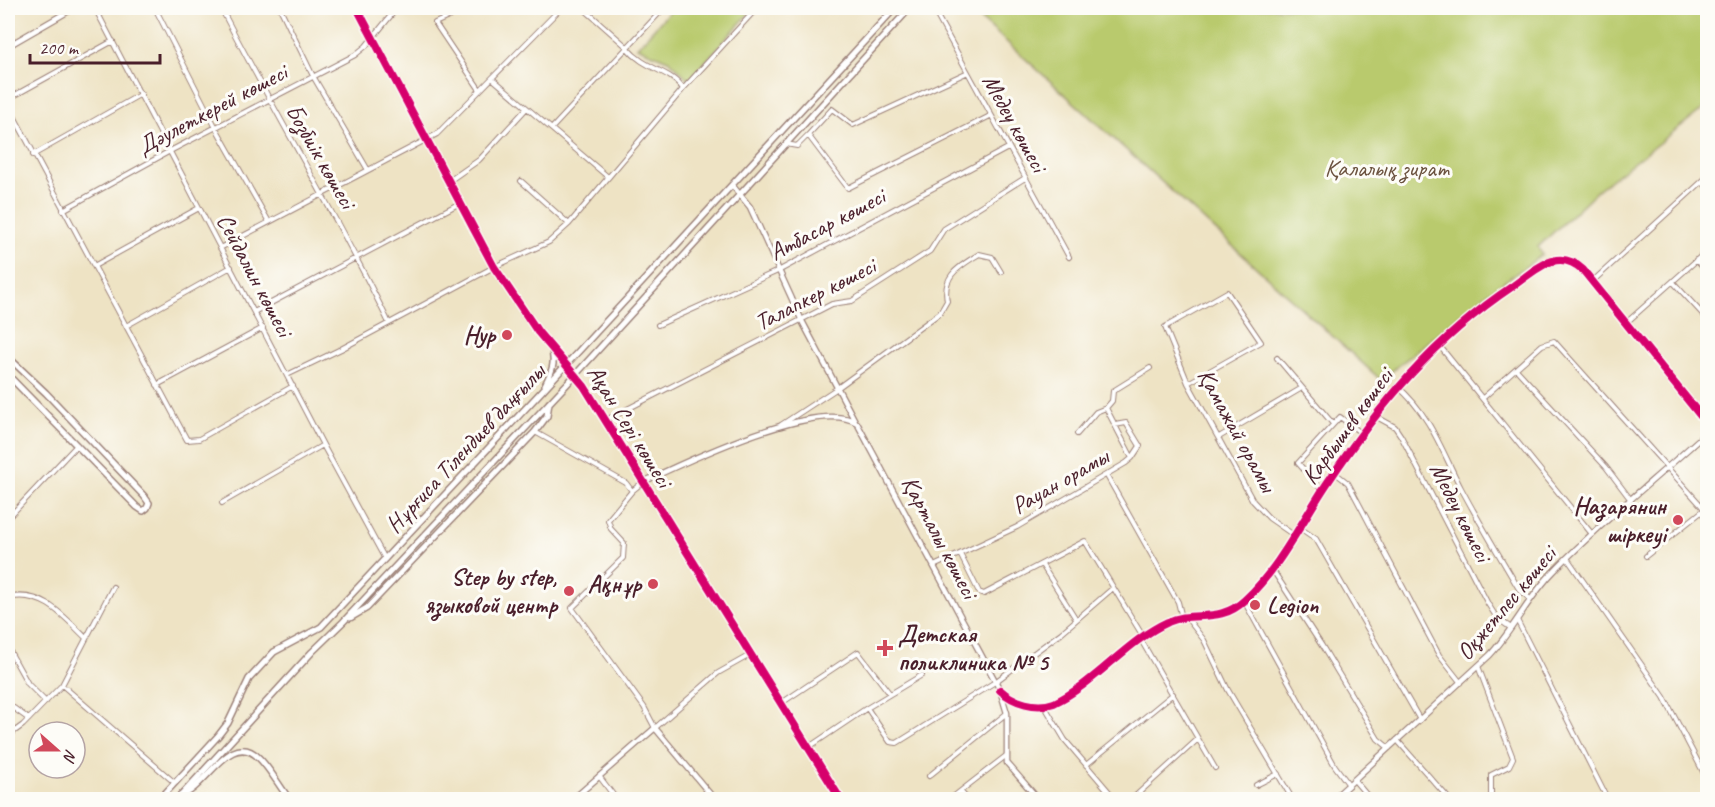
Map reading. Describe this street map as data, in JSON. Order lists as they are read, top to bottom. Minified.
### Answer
{"streets":{"main road":["Нұрғиса Тілендиев даңғылы"],"street":["Дәулеткерей көшесі","Медеу көшесі","Бозбиік көшесі","Атбасар көшесі","Сейдалин көшесі","Талапкер көшесі","Ақан Сері көшесі","Карбышев көшесі","Қамажай орамы","Рауан орамы","Қарталы көшесі","Оқжетпес көшесі"]},"crossings":[["Дәулеткерей көшесі","Бозбиік көшесі"],["Дәулеткерей көшесі","Сейдалин көшесі"],["Дәулеткерей көшесі","Ақан Сері көшесі"],["Медеу көшесі","Атбасар көшесі"],["Медеу көшесі","Талапкер көшесі"],["Медеу көшесі","Карбышев көшесі"],["Медеу көшесі","Оқжетпес көшесі"],["Атбасар көшесі","Қарталы көшесі"],["Сейдалин көшесі","Нұрғиса Тілендиев даңғылы"],["Талапкер көшесі","Ақан Сері көшесі"],["Талапкер көшесі","Қарталы көшесі"],["Ақан Сері көшесі","Нұрғиса Тілендиев даңғылы"],["Карбышев көшесі","Қамажай орамы"],["Нұрғиса Тілендиев даңғылы","Қарталы көшесі"],["Рауан орамы","Қарталы көшесі"]],"parks":["Қалалық зират"],"places":{"other":["Нур","Назарянин шіркеуі","Ақнұр","Step by step, языковой центр","Legion"],"health":["Детская поликлиника № 5"]},"scale_bar":"200 m","north":"right"}
